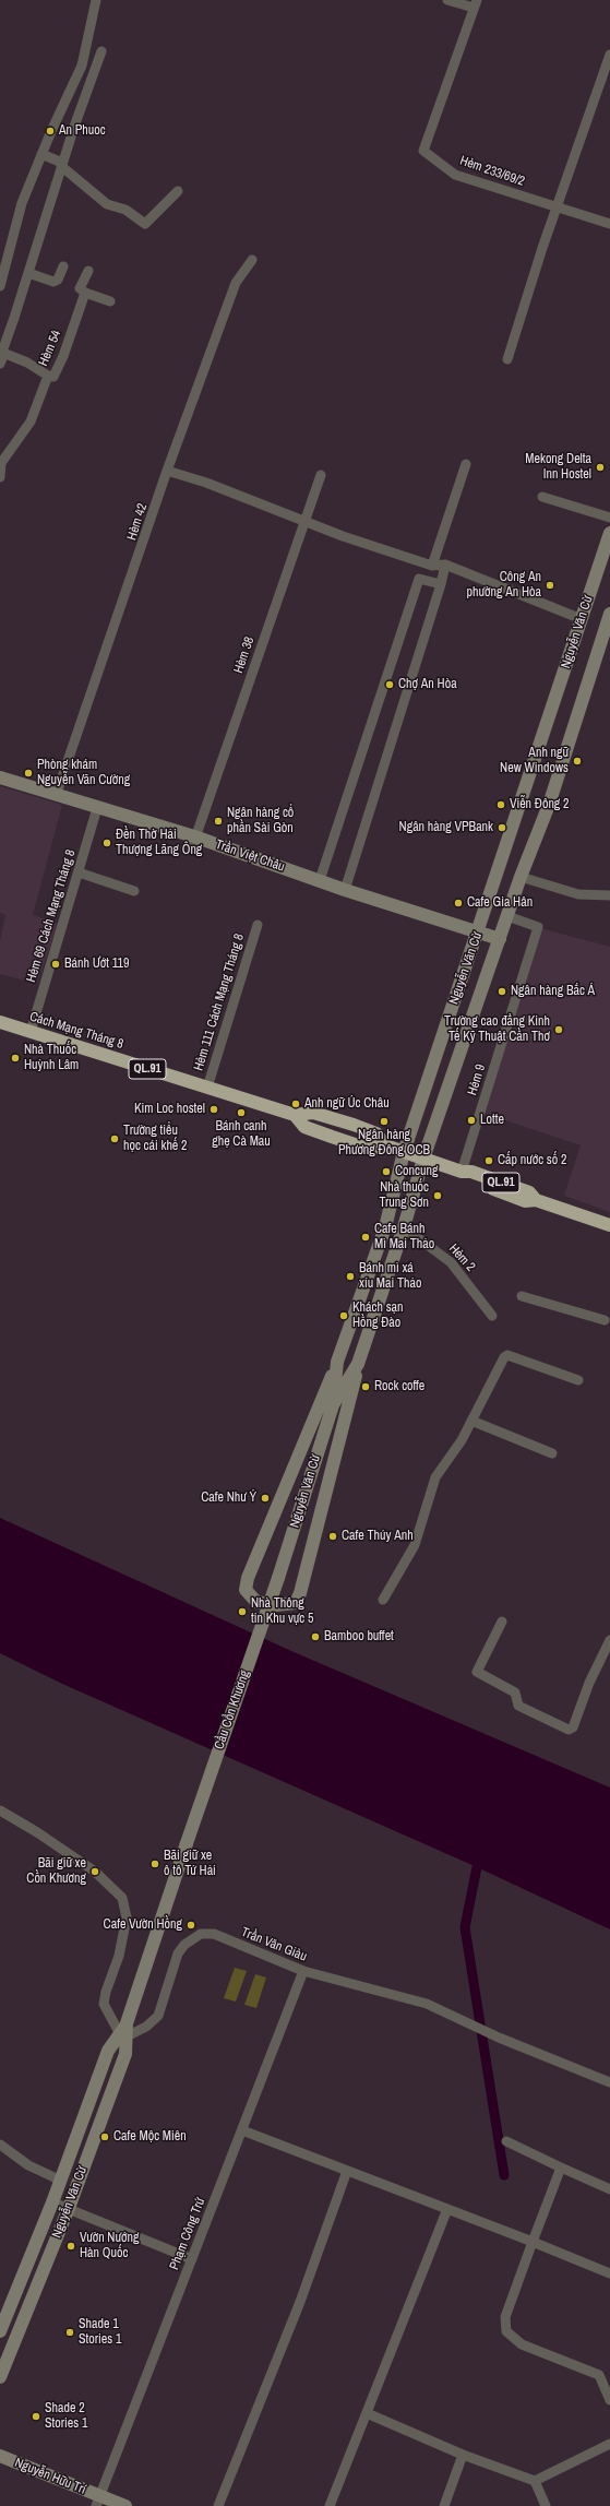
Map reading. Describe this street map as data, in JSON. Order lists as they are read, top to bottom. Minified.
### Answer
{"streets":{"highway":["Cách Mạng Tháng 8","QL.91"],"main road":["Nguyễn Văn Cừ","Trần Việt Châu","Cầu Cồn Khương","Nguyễn Hữu Trí"],"street":["Hẻm 233/69/2","Hèm 54","Hèm 42","Hèm 38","Hẻm 69 Cách Mạng Tháng 8","Hẻm 111 Cách Mạng Tháng 8","Hẻm 9","Hẻm 2","Trần Văn Giàu","Phạm Công Trứ"]},"crossings":[["Hèm 42","Trần Việt Châu"],["Nguyễn Văn Cừ","Trần Việt Châu"],["Nguyễn Văn Cừ","Cách Mạng Tháng 8"],["Nguyễn Văn Cừ","Hẻm 9"],["Nguyễn Văn Cừ","Hẻm 2"],["Nguyễn Văn Cừ","Cầu Cồn Khương"],["Nguyễn Văn Cừ","Trần Văn Giàu"],["Hèm 38","Trần Việt Châu"],["Trần Việt Châu","Hẻm 69 Cách Mạng Tháng 8"],["Hẻm 69 Cách Mạng Tháng 8","Cách Mạng Tháng 8"],["Hẻm 111 Cách Mạng Tháng 8","Cách Mạng Tháng 8"],["Cách Mạng Tháng 8","Hẻm 9"],["Trần Văn Giàu","Phạm Công Trứ"],["Phạm Công Trứ","Nguyễn Hữu Trí"]],"places":["An Phuoc","Mekong Delta Inn Hostel","Công An phường An Hòa","Chợ An Hòa","Anh ngữ New Windows","Phòng khám Nguyễn Văn Cường","Viễn Đông 2","Ngân hàng cổ phần Sài Gòn","Ngân hàng VPBank","Đền Thờ Hải Thượng Lãng Ông","Cafe Gia Hân","Bánh Ướt 119","Ngân hàng Bắc Á","Trường cao đẳng Kinh Tế Kỹ Thuật Cần Thơ","Nhà Thuốc Huỳnh Lâm","Anh ngữ Úc Châu","Kim Loc hostel","Bánh canh ghẹ Cà Mau","Lotte","Ngân hàng Phương Đông OCB","Trường tiểu học cái khế 2","Cấp nước số 2","Concung","Nhà thuốc Trung Sơn","Cafe Bánh Mì Mai Thảo","Bánh mì xá xíu Mai Thảo","Khách sạn Hồng Đào","Rock coffe","Cafe Như Ý","Cafe Thúy Anh","Nhà Thông tin Khu vực 5","Bamboo buffet","Bãi giữ xe ô tô Tứ Hải","Bãi giữ xe Cồn Khương","Cafe Vườn Hồng","Cafe Mộc Miên","Vườn Nướng Hàn Quốc","Shade 1 Stories 1","Shade 2 Stories 1"]}
